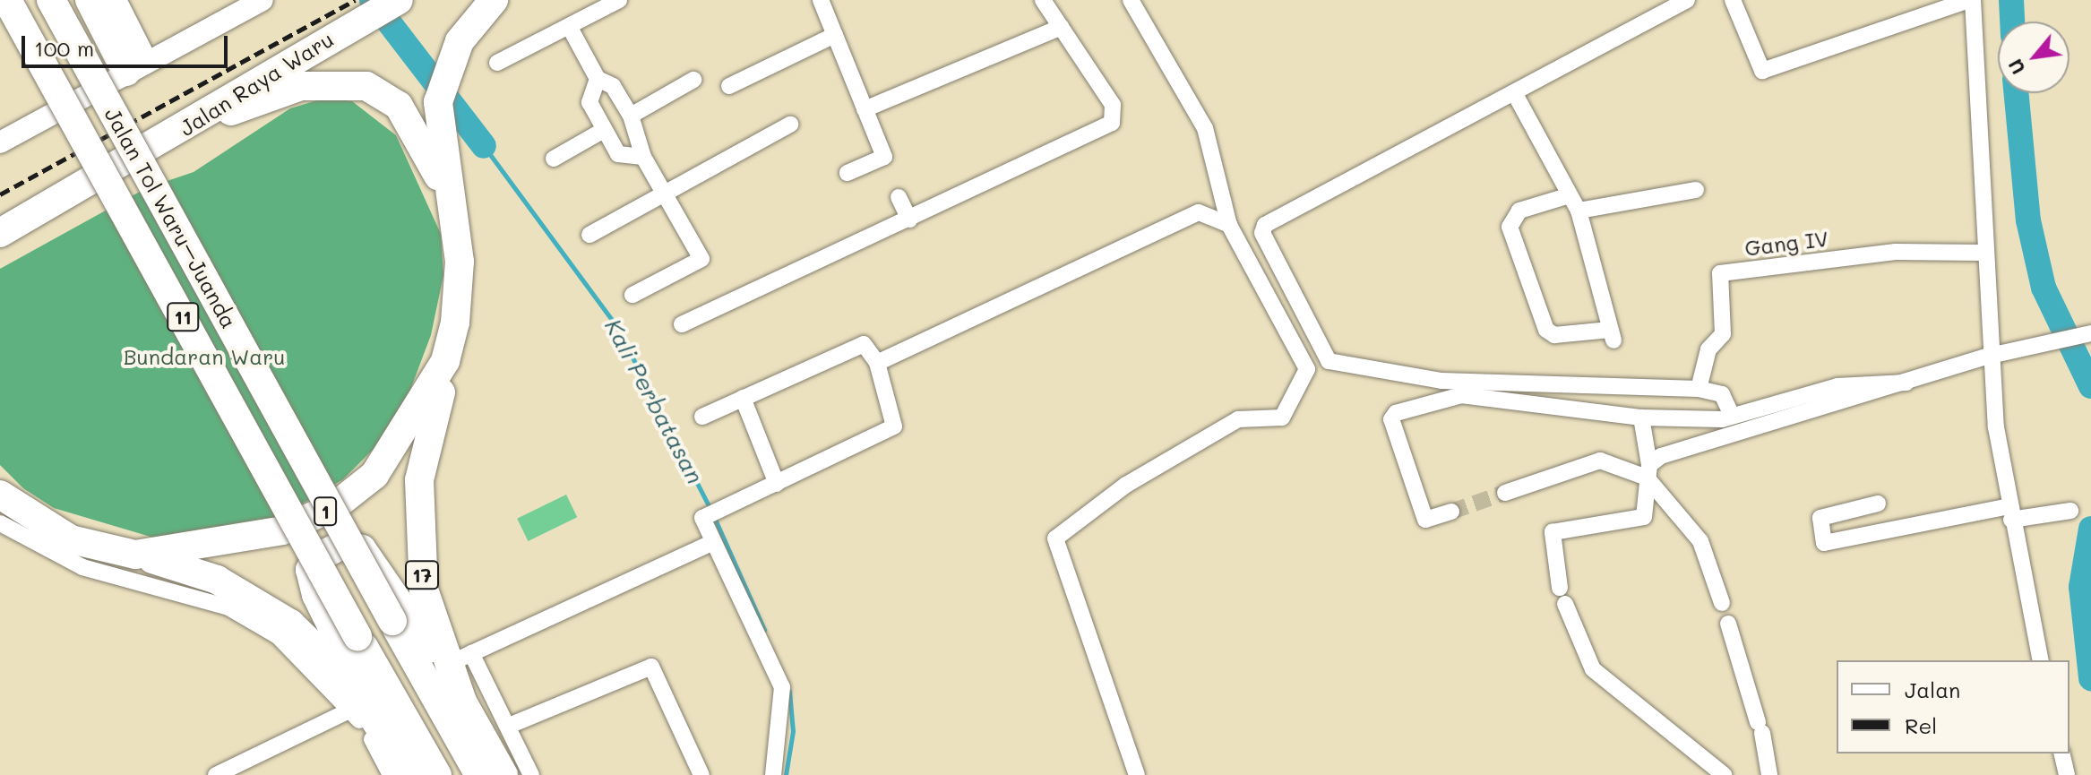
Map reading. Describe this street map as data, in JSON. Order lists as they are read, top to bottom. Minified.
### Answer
{"streets":{"highway":["Jalan Raya Waru","Jalan Tol Waru–Juanda","11","1","17"],"street":["Gang IV"]},"crossings":[["1","17"]],"water":["Kali Perbatasan"],"parks":["Bundaran Waru"],"legend":["Jalan","Rel"],"scale_bar":"100 m","north":"bottom left"}
